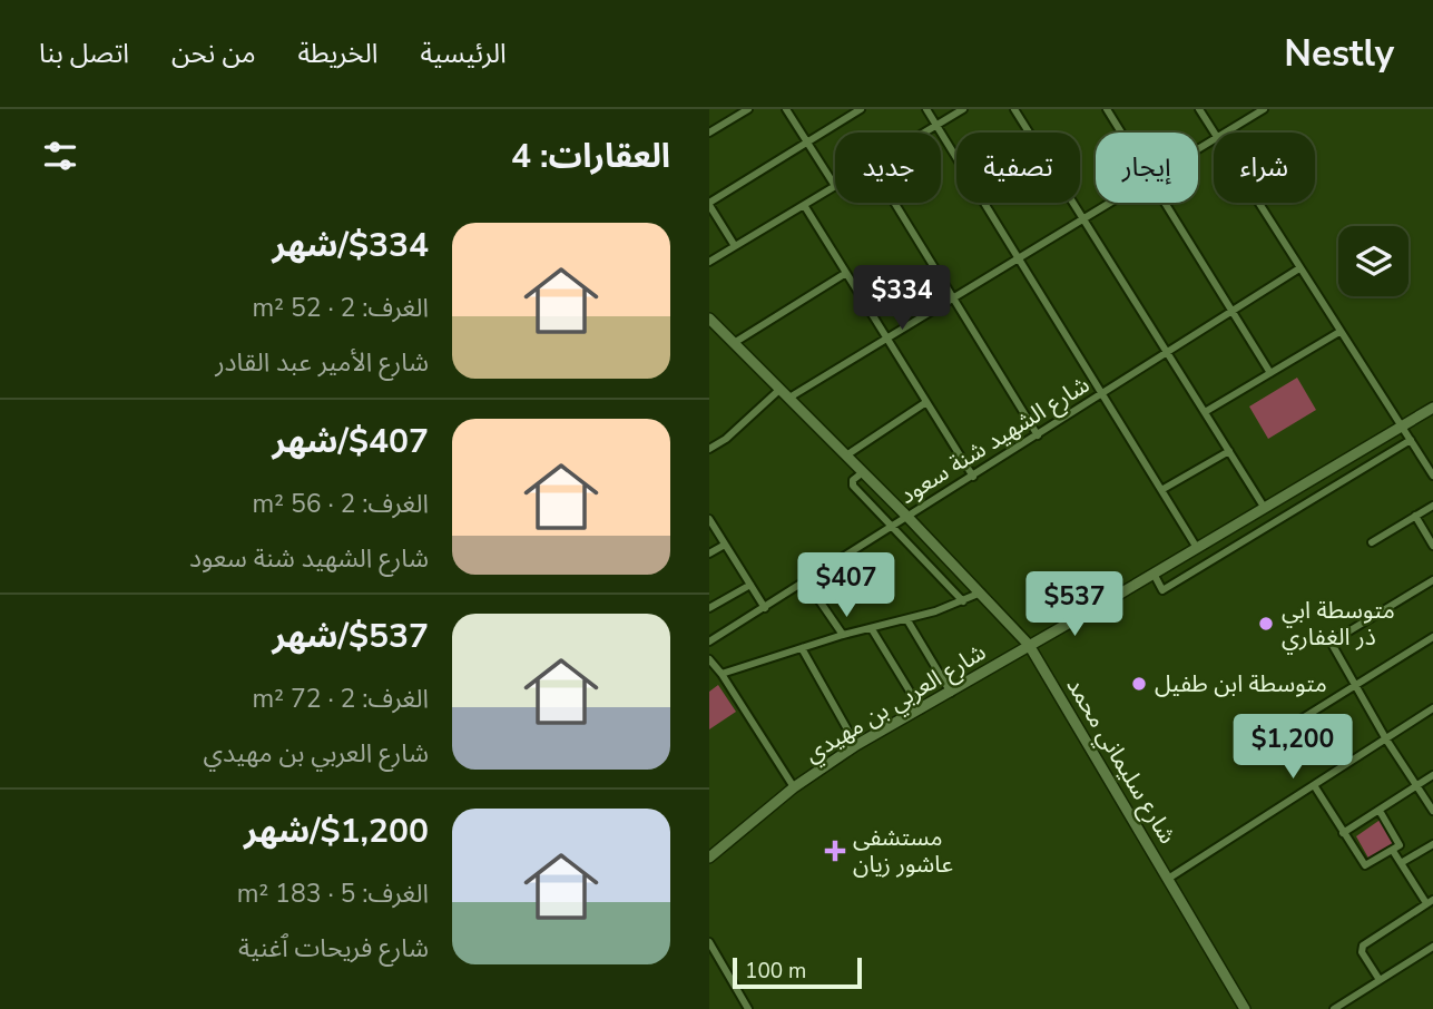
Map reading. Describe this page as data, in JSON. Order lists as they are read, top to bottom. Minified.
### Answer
{"streets":{"street":["شارع الشهيد شنة سعود","شارع العربي بن مهيدي","شارع سليماني محمد"]},"crossings":[["شارع الشهيد شنة سعود","شارع سليماني محمد"],["شارع العربي بن مهيدي","شارع سليماني محمد"]],"places":{"other":["متوسطة ابي ذر الغفاري","متوسطة ابن طفيل"],"health":["مستشفى عاشور زيان"]},"scale_bar":"100 m","page":{"header":"Nestly","nav":["الرئيسية","الخريطة","من نحن","اتصل بنا"],"heading":"العقارات: 4","chip":["شراء","إيجار","تصفية","جديد"],"list":[{"name":"$334/شهر","note":"الغرف: 2 · 52 m² · شارع الأمير عبد القادر"},{"name":"$407/شهر","note":"الغرف: 2 · 56 m² · شارع الشهيد شنة سعود"},{"name":"$537/شهر","note":"الغرف: 2 · 72 m² · شارع العربي بن مهيدي"},{"name":"$1,200/شهر","note":"الغرف: 5 · 183 m² · شارع فريحات ٱغنية"}],"price":["$334","$407","$537","$1,200"],"scale":"100 m"}}
